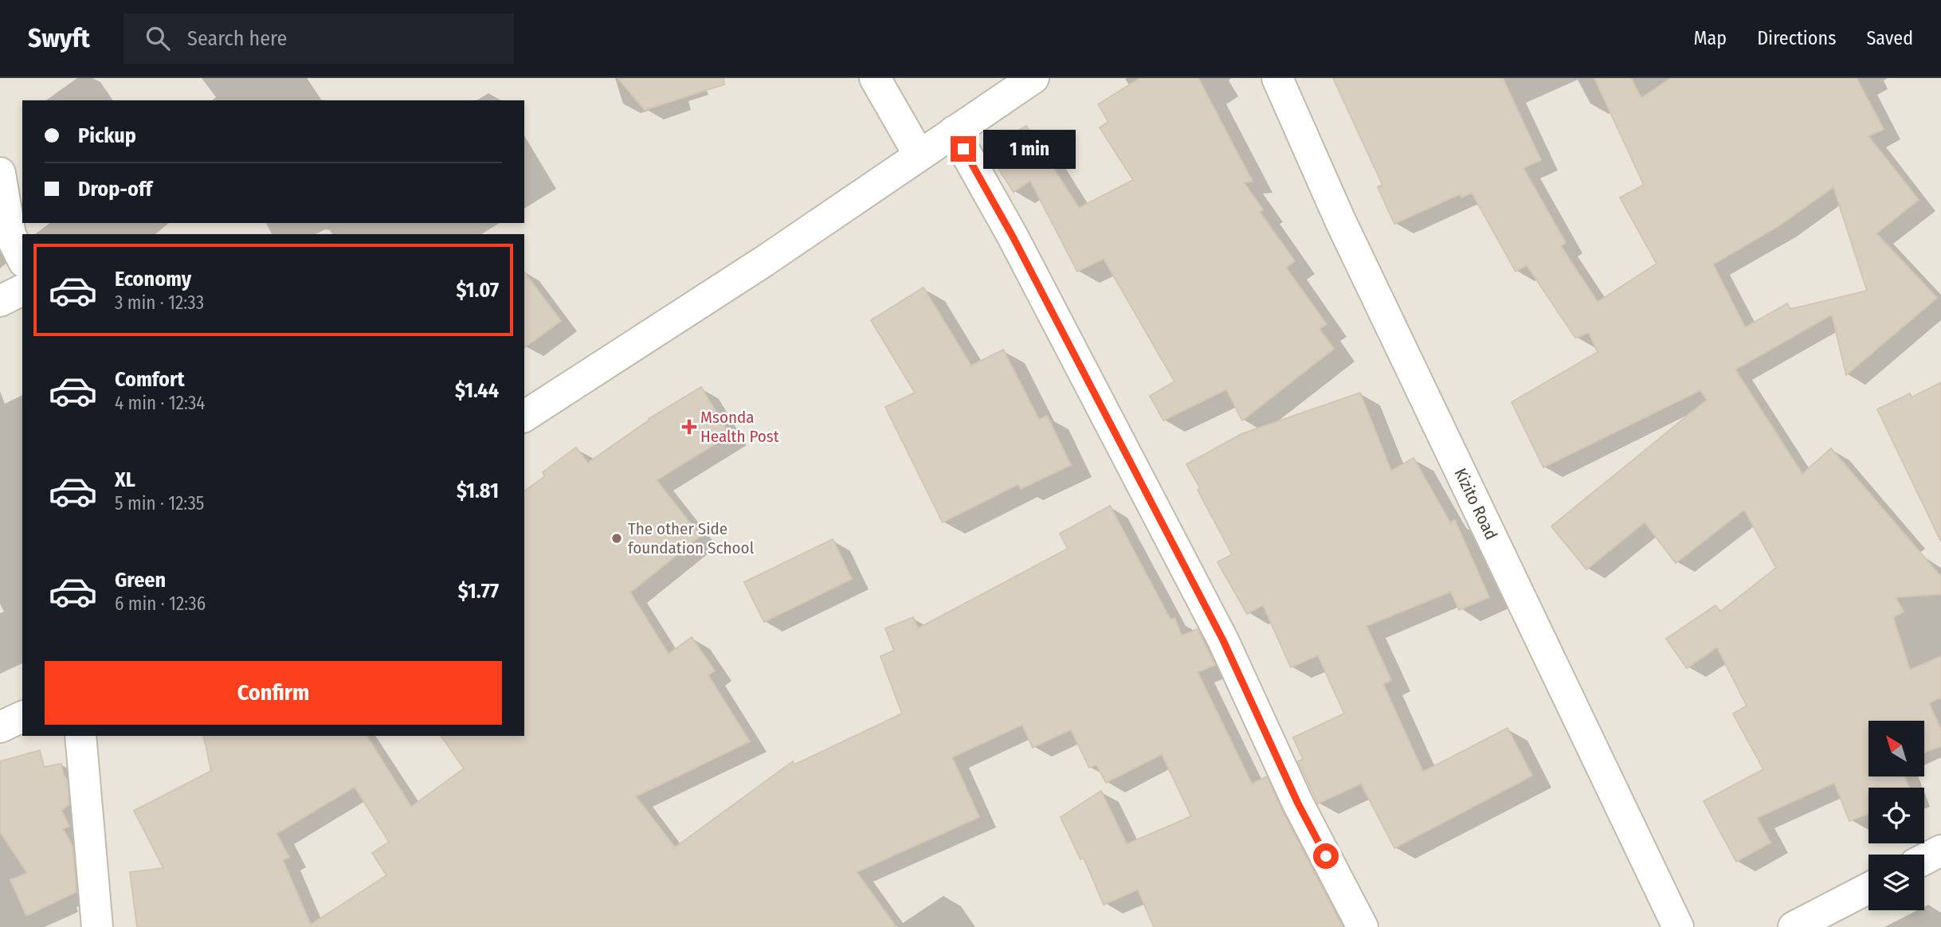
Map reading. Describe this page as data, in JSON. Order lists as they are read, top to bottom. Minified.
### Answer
{"streets":{"street":["Kizito Road"]},"places":{"health":["Msonda Health Post"],"other":["The other Side foundation School"]},"north":"top left","page":{"header":"Swyft","search":"Search here","nav":["Map","Directions","Saved"],"banner":["Pickup","Drop-off"],"bubble":"1 min","list":[{"name":"Economy","note":"3 min · 12:33","value":"$1.07"},{"name":"Comfort","note":"4 min · 12:34","value":"$1.44"},{"name":"XL","note":"5 min · 12:35","value":"$1.81"},{"name":"Green","note":"6 min · 12:36","value":"$1.77"}],"buttons":"Confirm"}}
